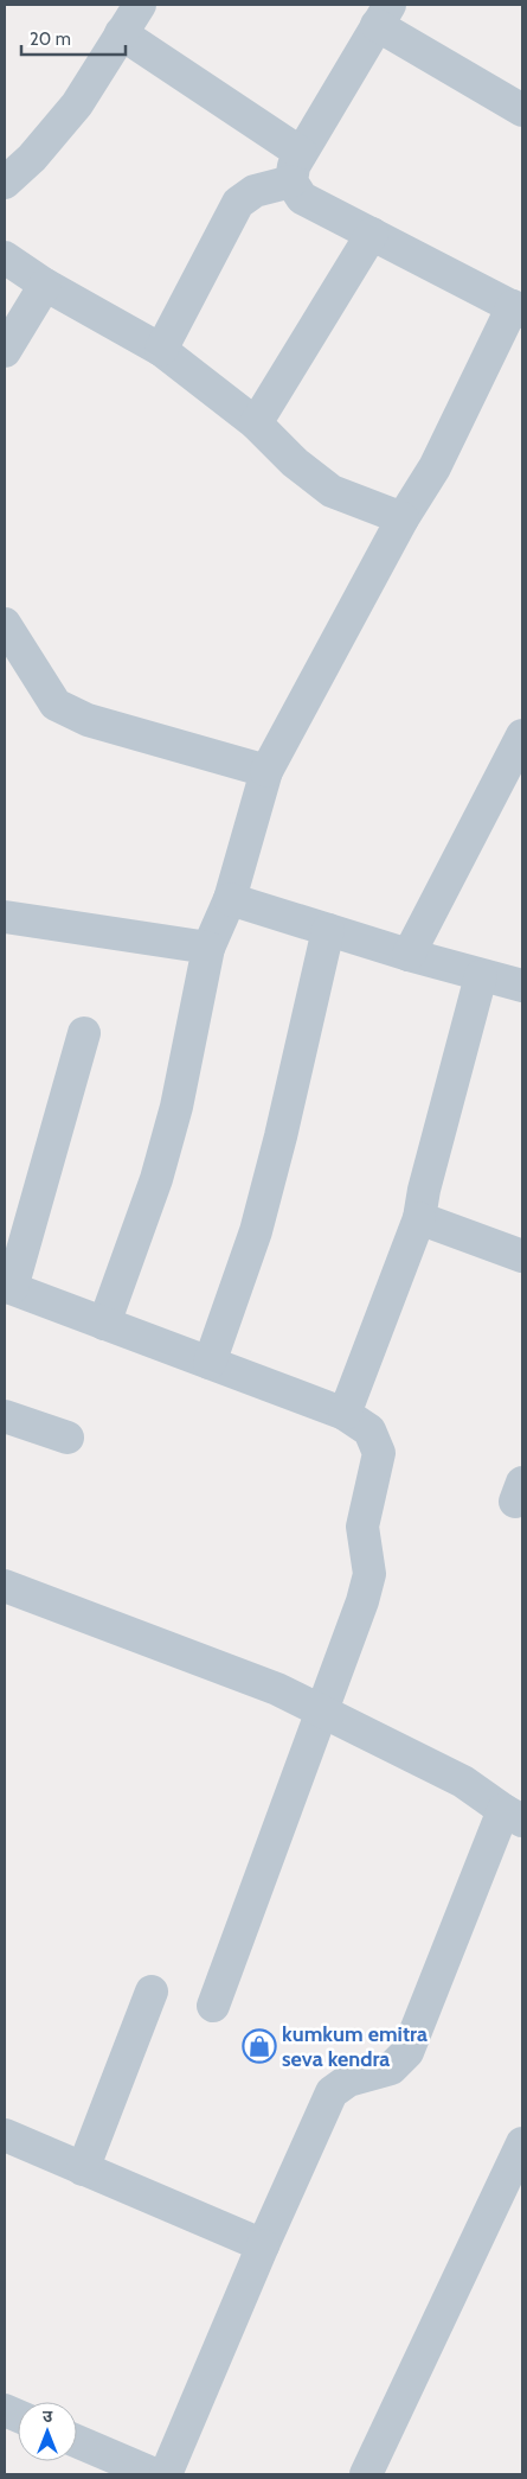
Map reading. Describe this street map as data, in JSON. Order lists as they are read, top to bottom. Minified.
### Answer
{"places":{"shop":["kumkum emitra seva kendra"]},"scale_bar":"20 m","north":"top"}
